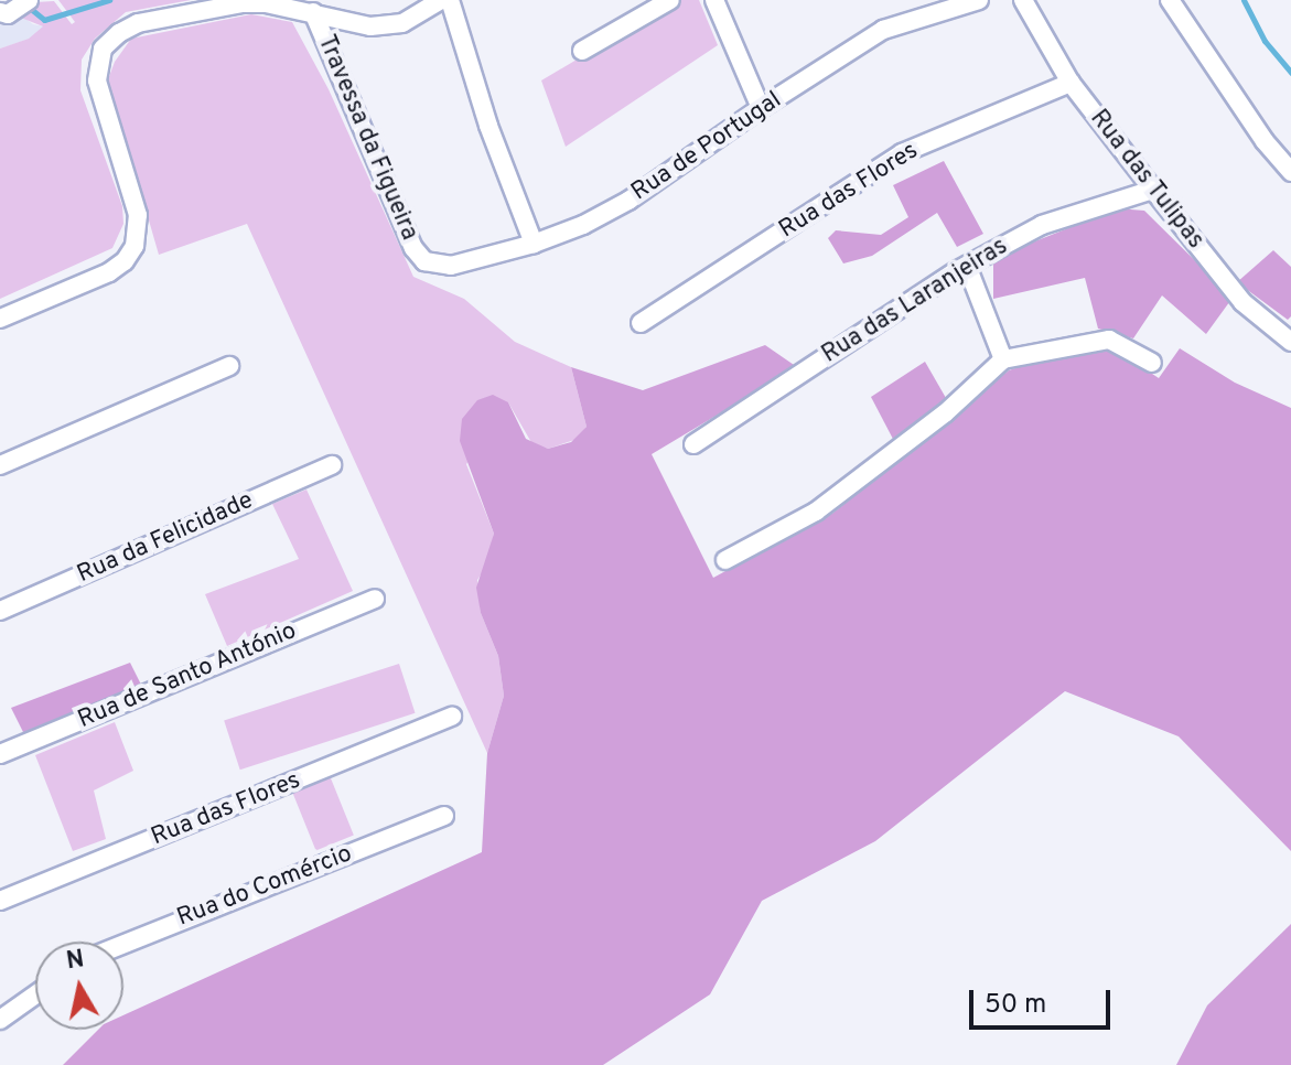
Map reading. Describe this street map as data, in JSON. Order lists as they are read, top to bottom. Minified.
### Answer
{"streets":{"street":["Travessa da Figueira","Rua de Portugal","Rua das Tulipas","Rua das Flores","Rua das Laranjeiras","Rua da Felicidade","Rua de Santo António","Rua do Comércio"]},"crossings":[["Travessa da Figueira","Rua de Portugal"],["Rua das Tulipas","Rua das Flores"],["Rua das Tulipas","Rua das Laranjeiras"]],"scale_bar":"50 m","north":"top"}
